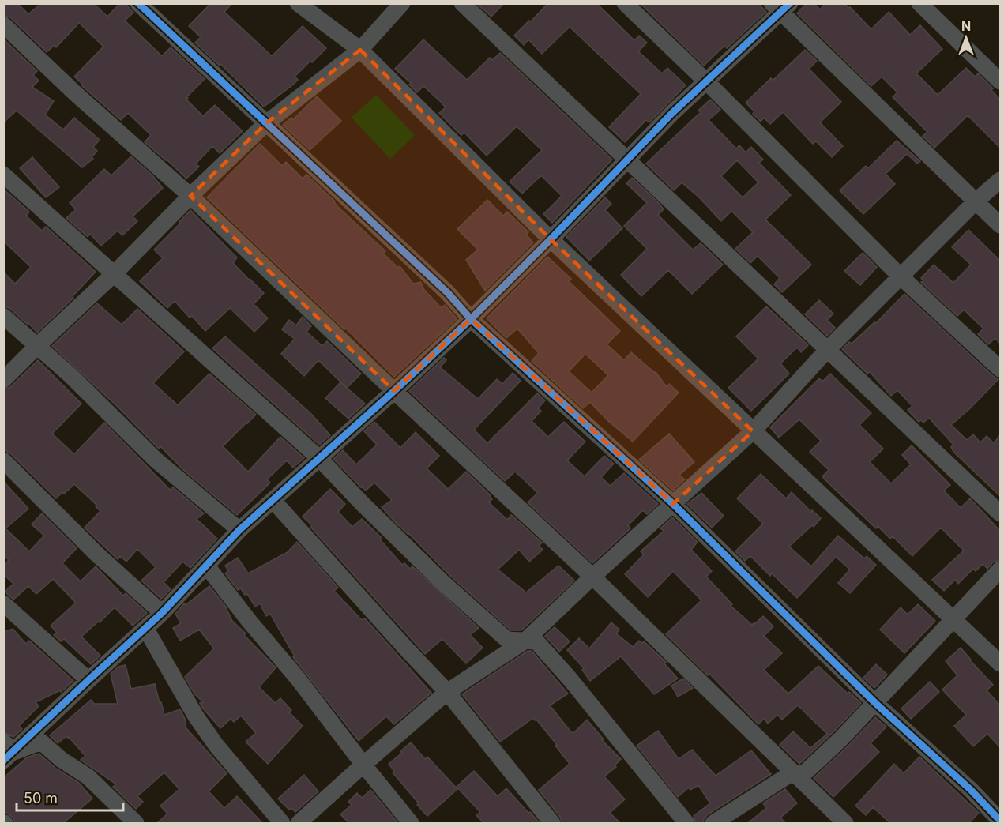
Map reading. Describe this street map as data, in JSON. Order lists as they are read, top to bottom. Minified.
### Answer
{"scale_bar":"50 m","north":"top"}
